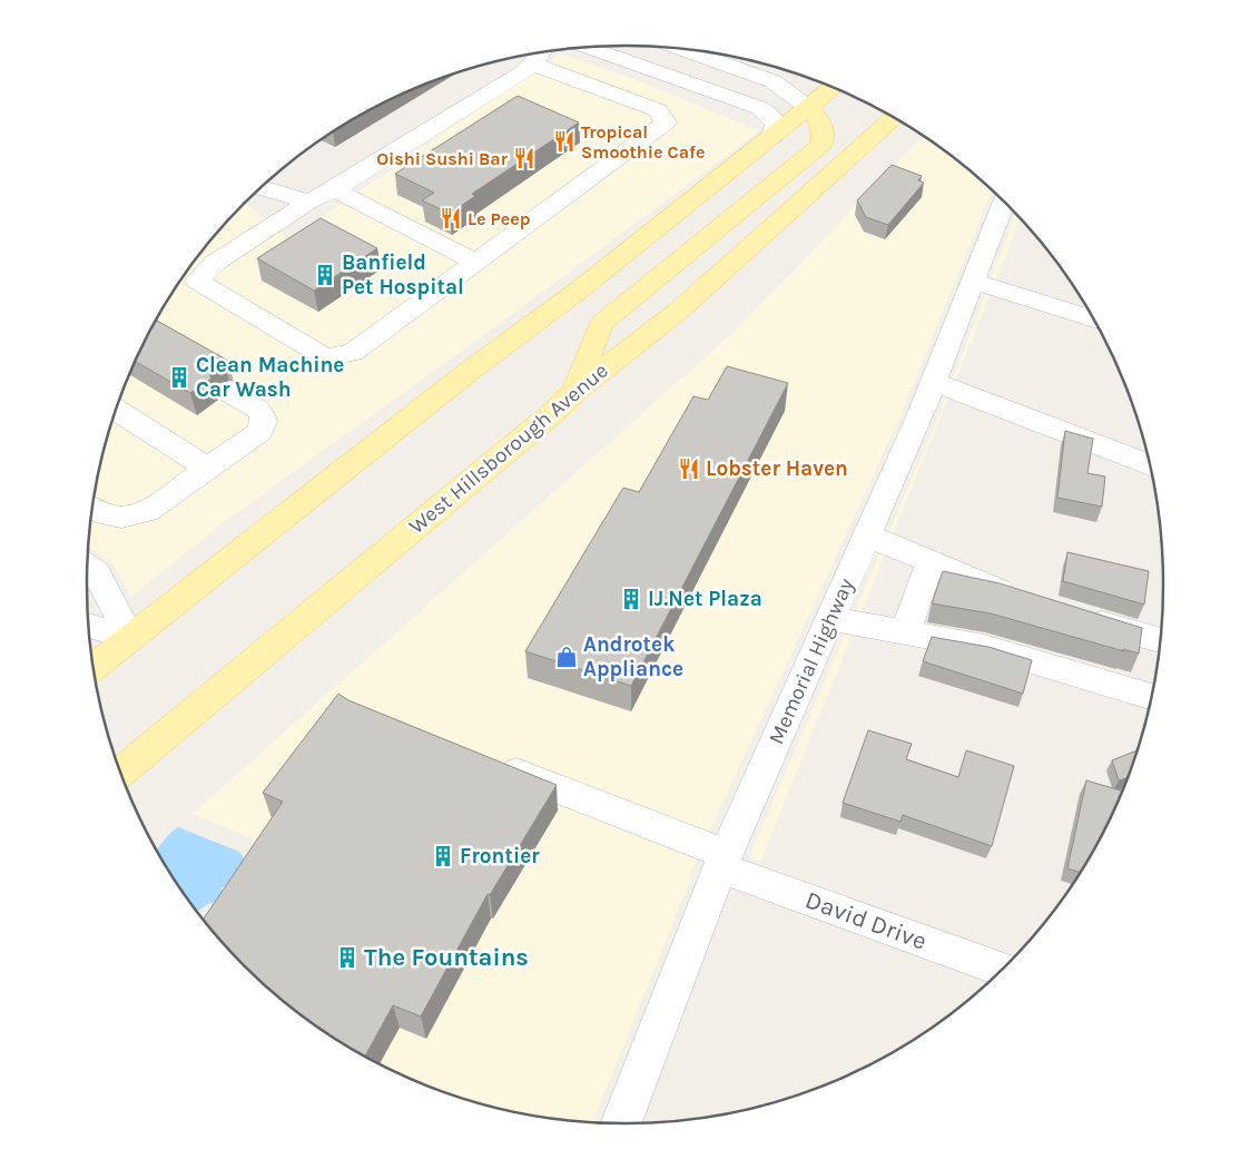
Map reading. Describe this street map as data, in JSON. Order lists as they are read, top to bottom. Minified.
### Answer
{"streets":{"main road":["West Hillsborough Avenue"],"street":["Memorial Highway","David Drive"]},"crossings":[["Memorial Highway","David Drive"]],"places":{"restaurant":["Tropical Smoothie Cafe","Oishi Sushi Bar","Le Peep","Lobster Haven"],"building":["Banfield Pet Hospital","Clean Machine Car Wash","IJ.Net Plaza","Frontier","The Fountains"],"shop":["Androtek Appliance"]}}
